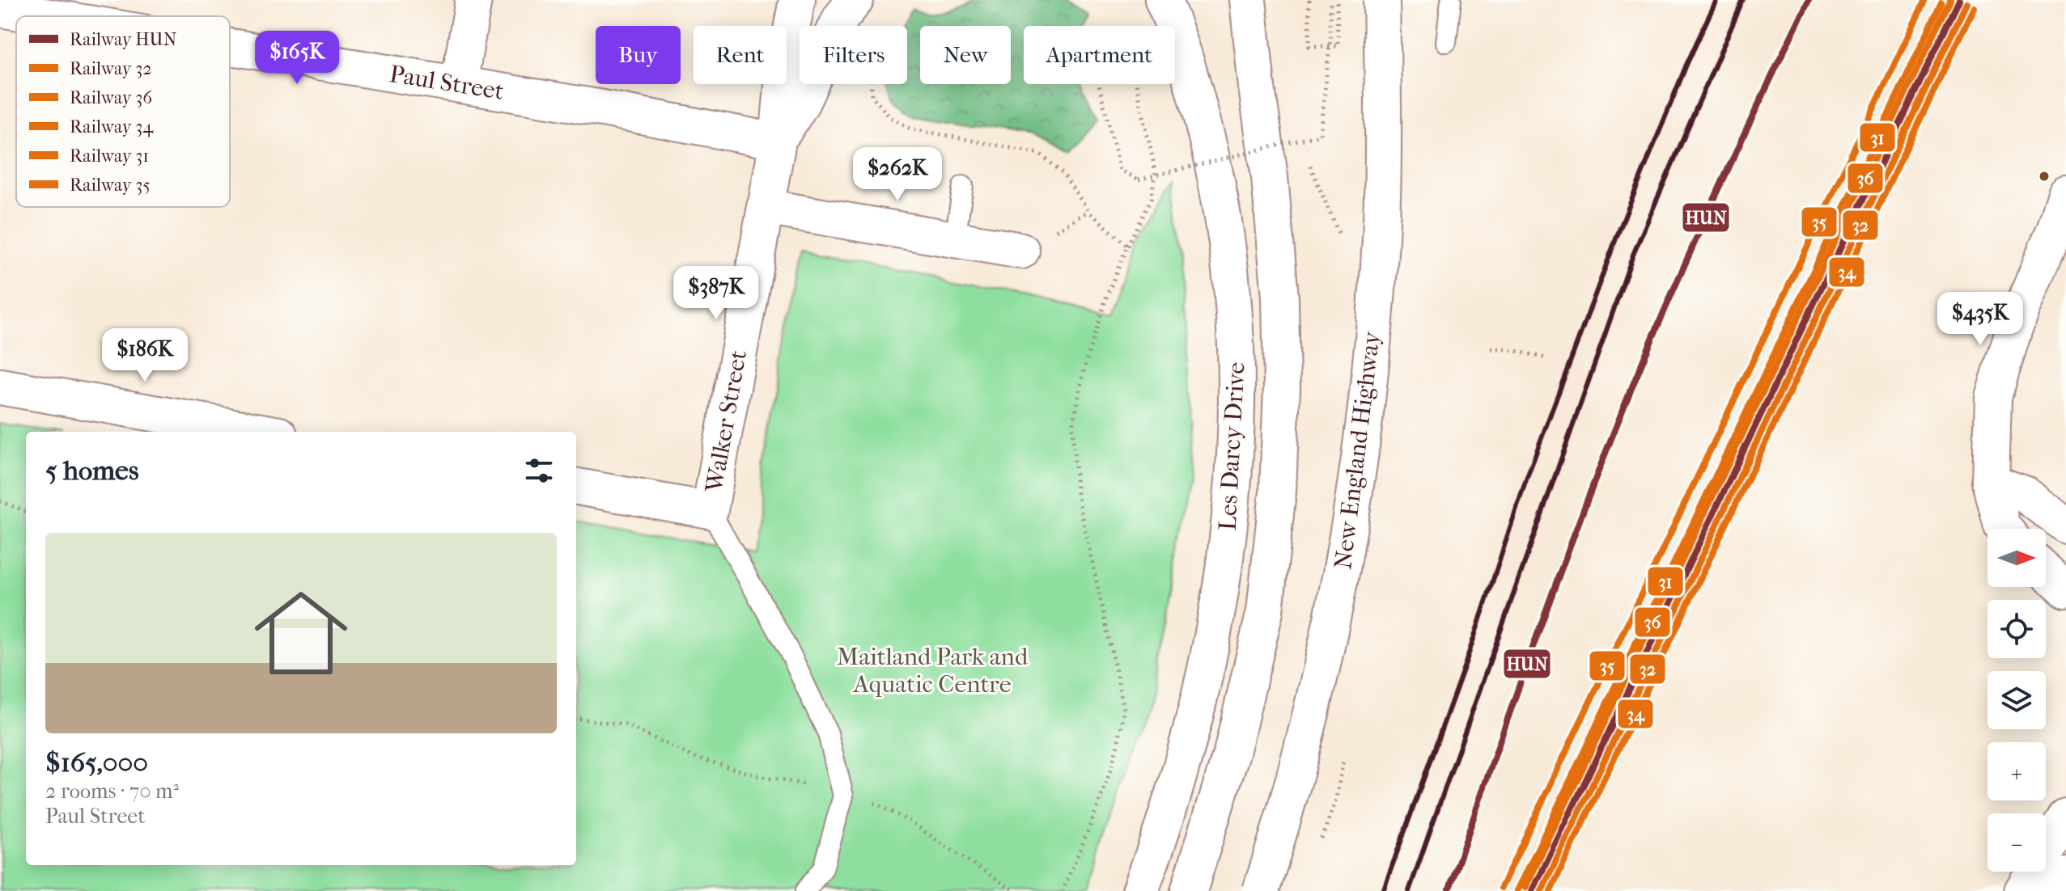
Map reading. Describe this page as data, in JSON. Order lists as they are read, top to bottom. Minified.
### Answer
{"streets":{"main road":["Paul Street","Walker Street","Les Darcy Drive","New England Highway"]},"crossings":[["Paul Street","Walker Street"]],"parks":["Maitland Park and Aquatic Centre"],"lines":["rail line HUN","rail line 36","rail line 35","rail line 32","rail line 31","rail line 34"],"legend":["Railway HUN","Railway 32","Railway 36","Railway 34","Railway 31","Railway 35"],"north":"right","page":{"chip":["Buy","Rent","Filters","New","Apartment"],"price":["$165K","$262K","$387K","$435K","$186K"],"heading":"5 homes","list":[{"name":"$165,000","note":"2 rooms · 70 m² · Paul Street"}],"map_buttons":["+","−"]}}
